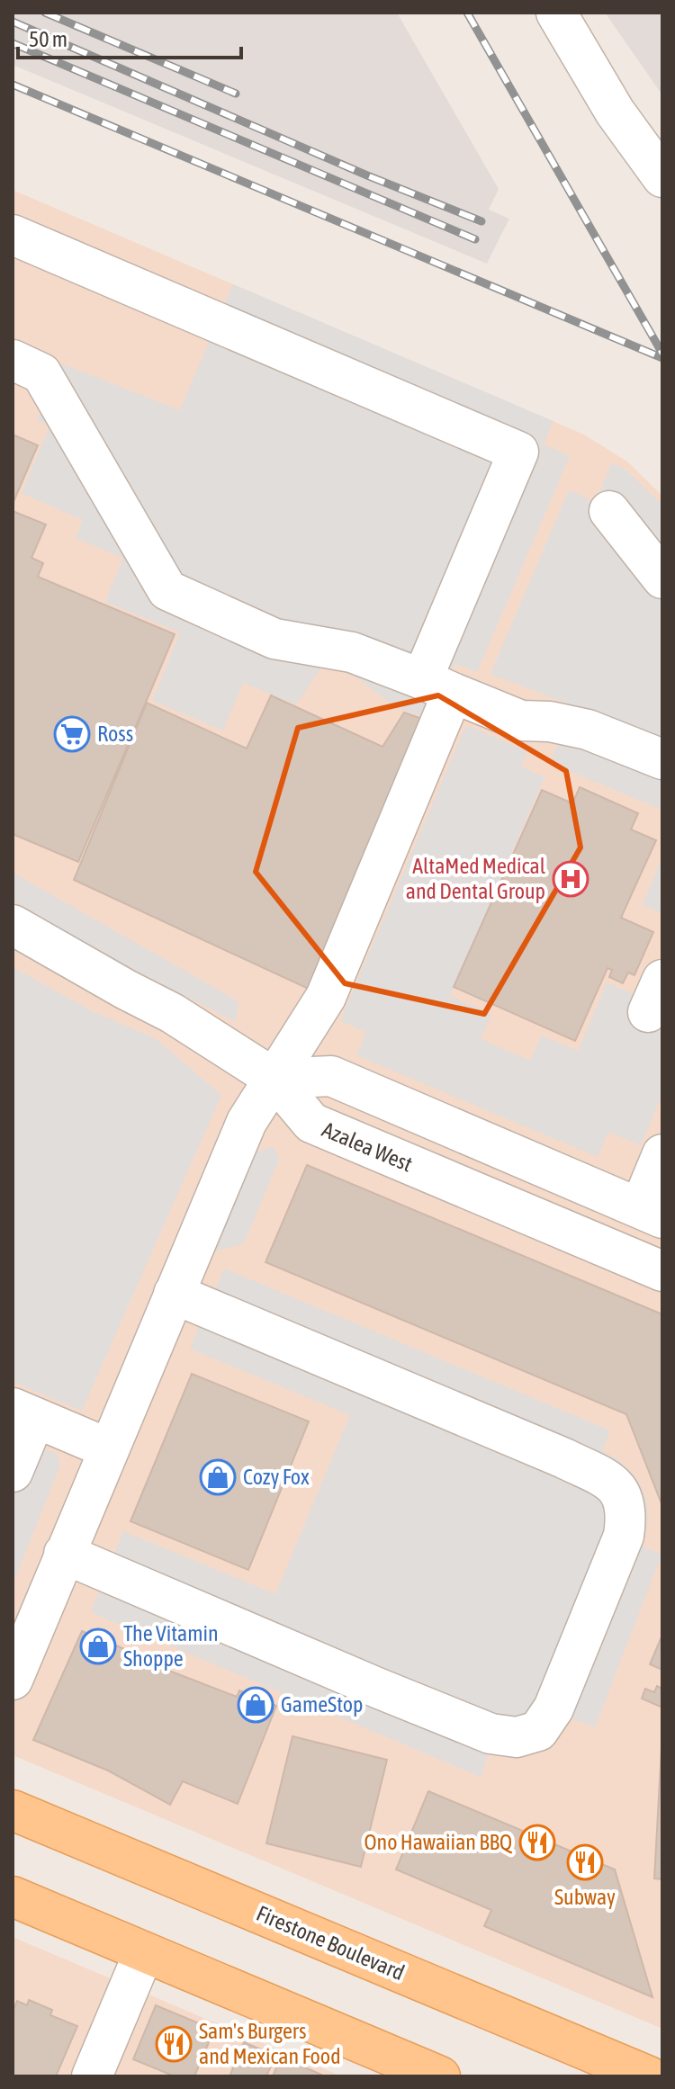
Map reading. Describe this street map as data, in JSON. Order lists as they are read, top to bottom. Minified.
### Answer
{"streets":{"main road":["Firestone Boulevard"],"street":["Azalea West"]},"places":{"supermarket":["Ross"],"hospital":["AltaMed Medical and Dental Group"],"shop":["Cozy Fox","The Vitamin Shoppe","GameStop"],"restaurant":["Ono Hawaiian BBQ","Subway","Sam's Burgers and Mexican Food"]},"scale_bar":"50 m"}
